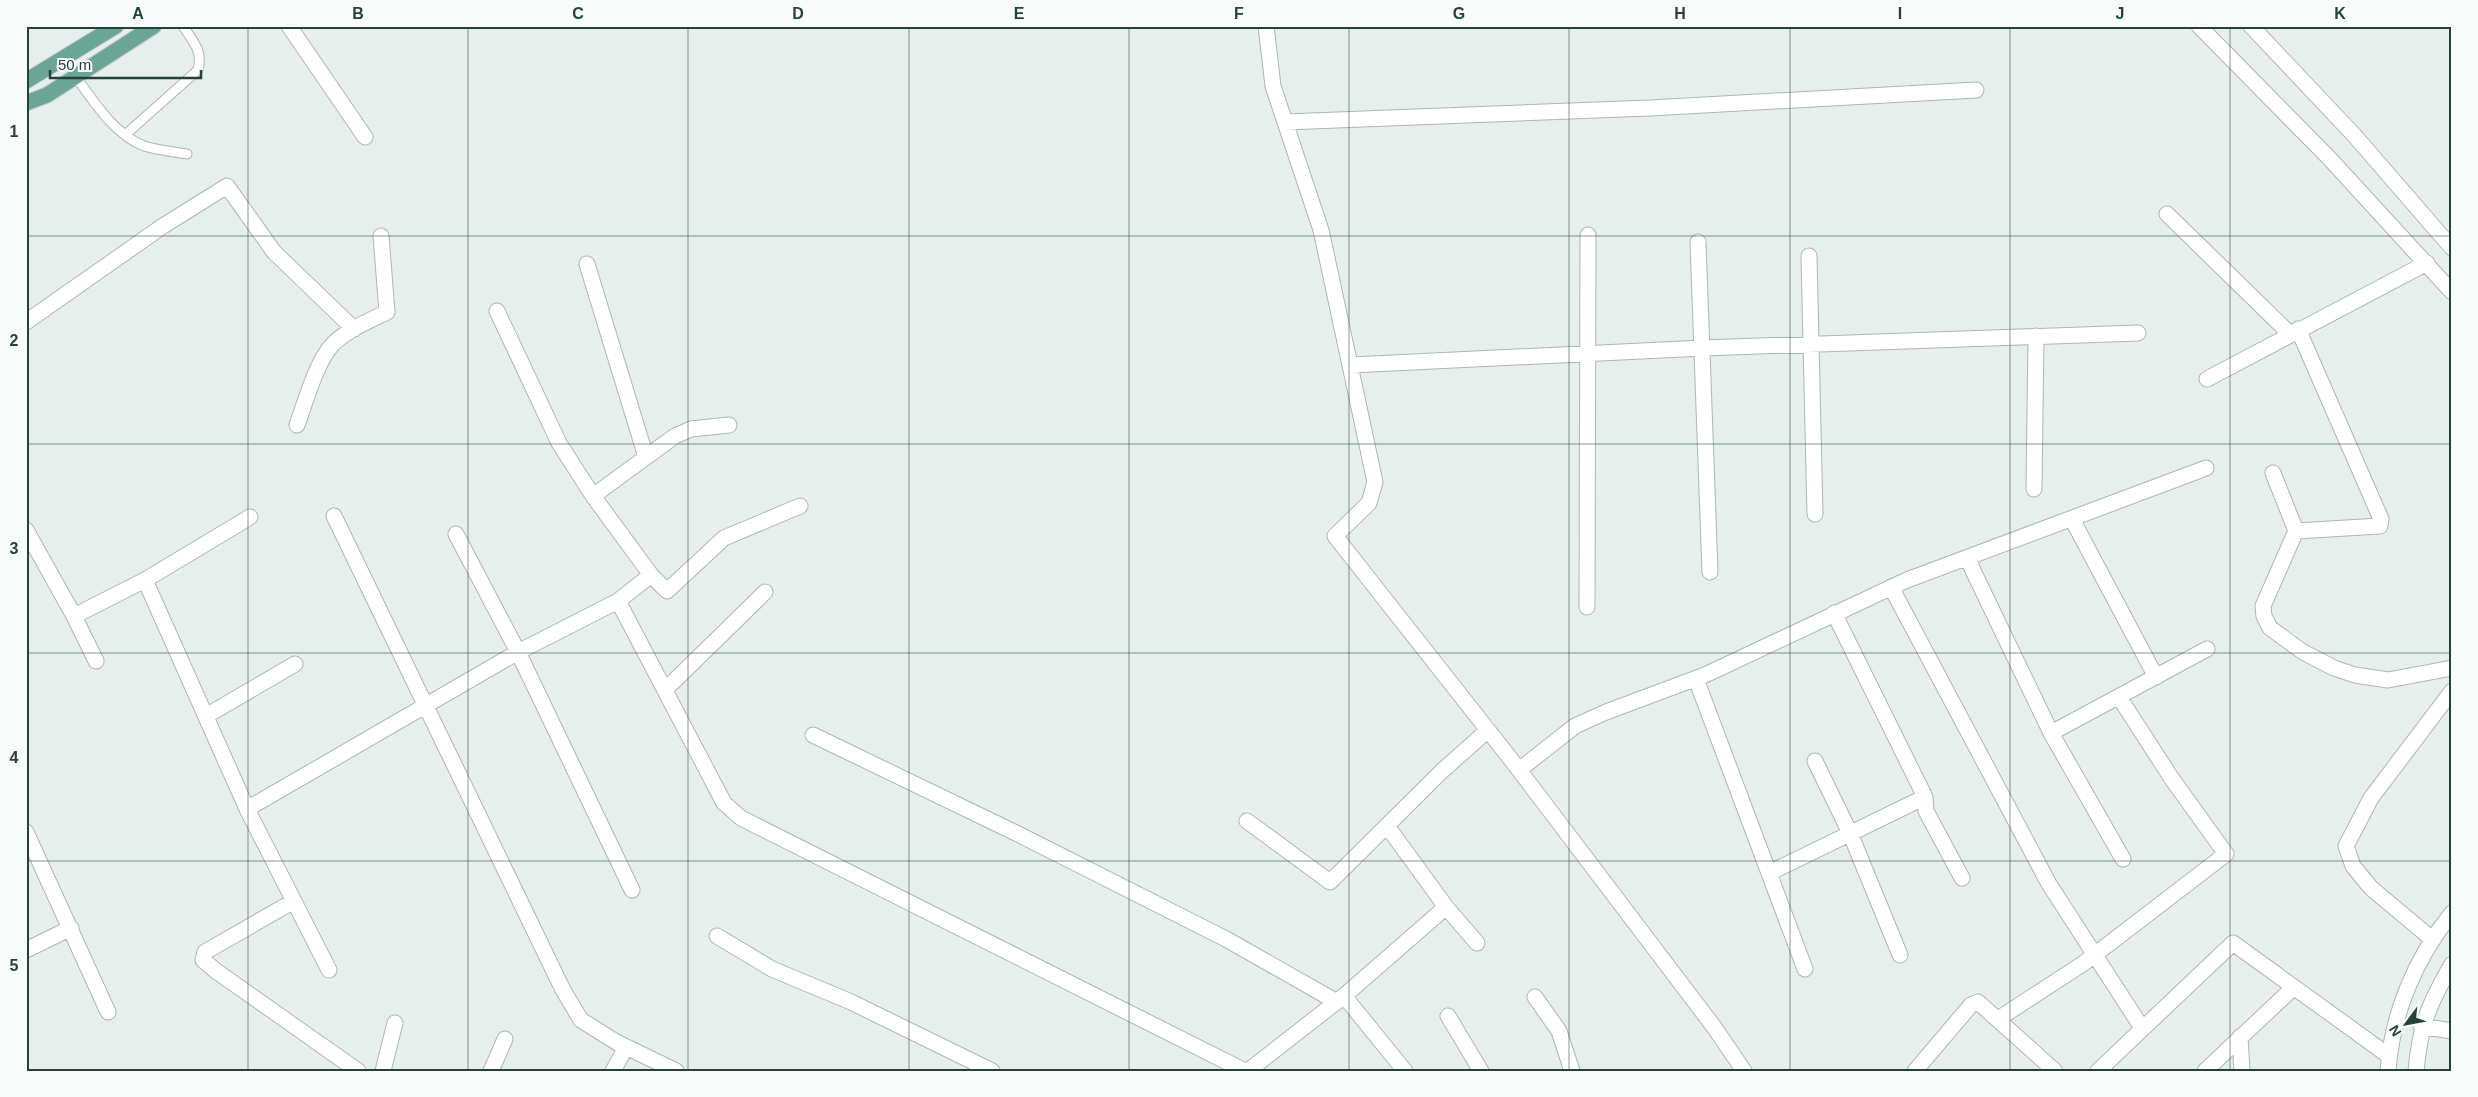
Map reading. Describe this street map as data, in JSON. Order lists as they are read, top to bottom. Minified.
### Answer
{"scale_bar":"50 m","north":"bottom left","grid":{"columns":["A","B","C","D","E","F","G","H","I","J","K"],"rows":["1","2","3","4","5"]}}
